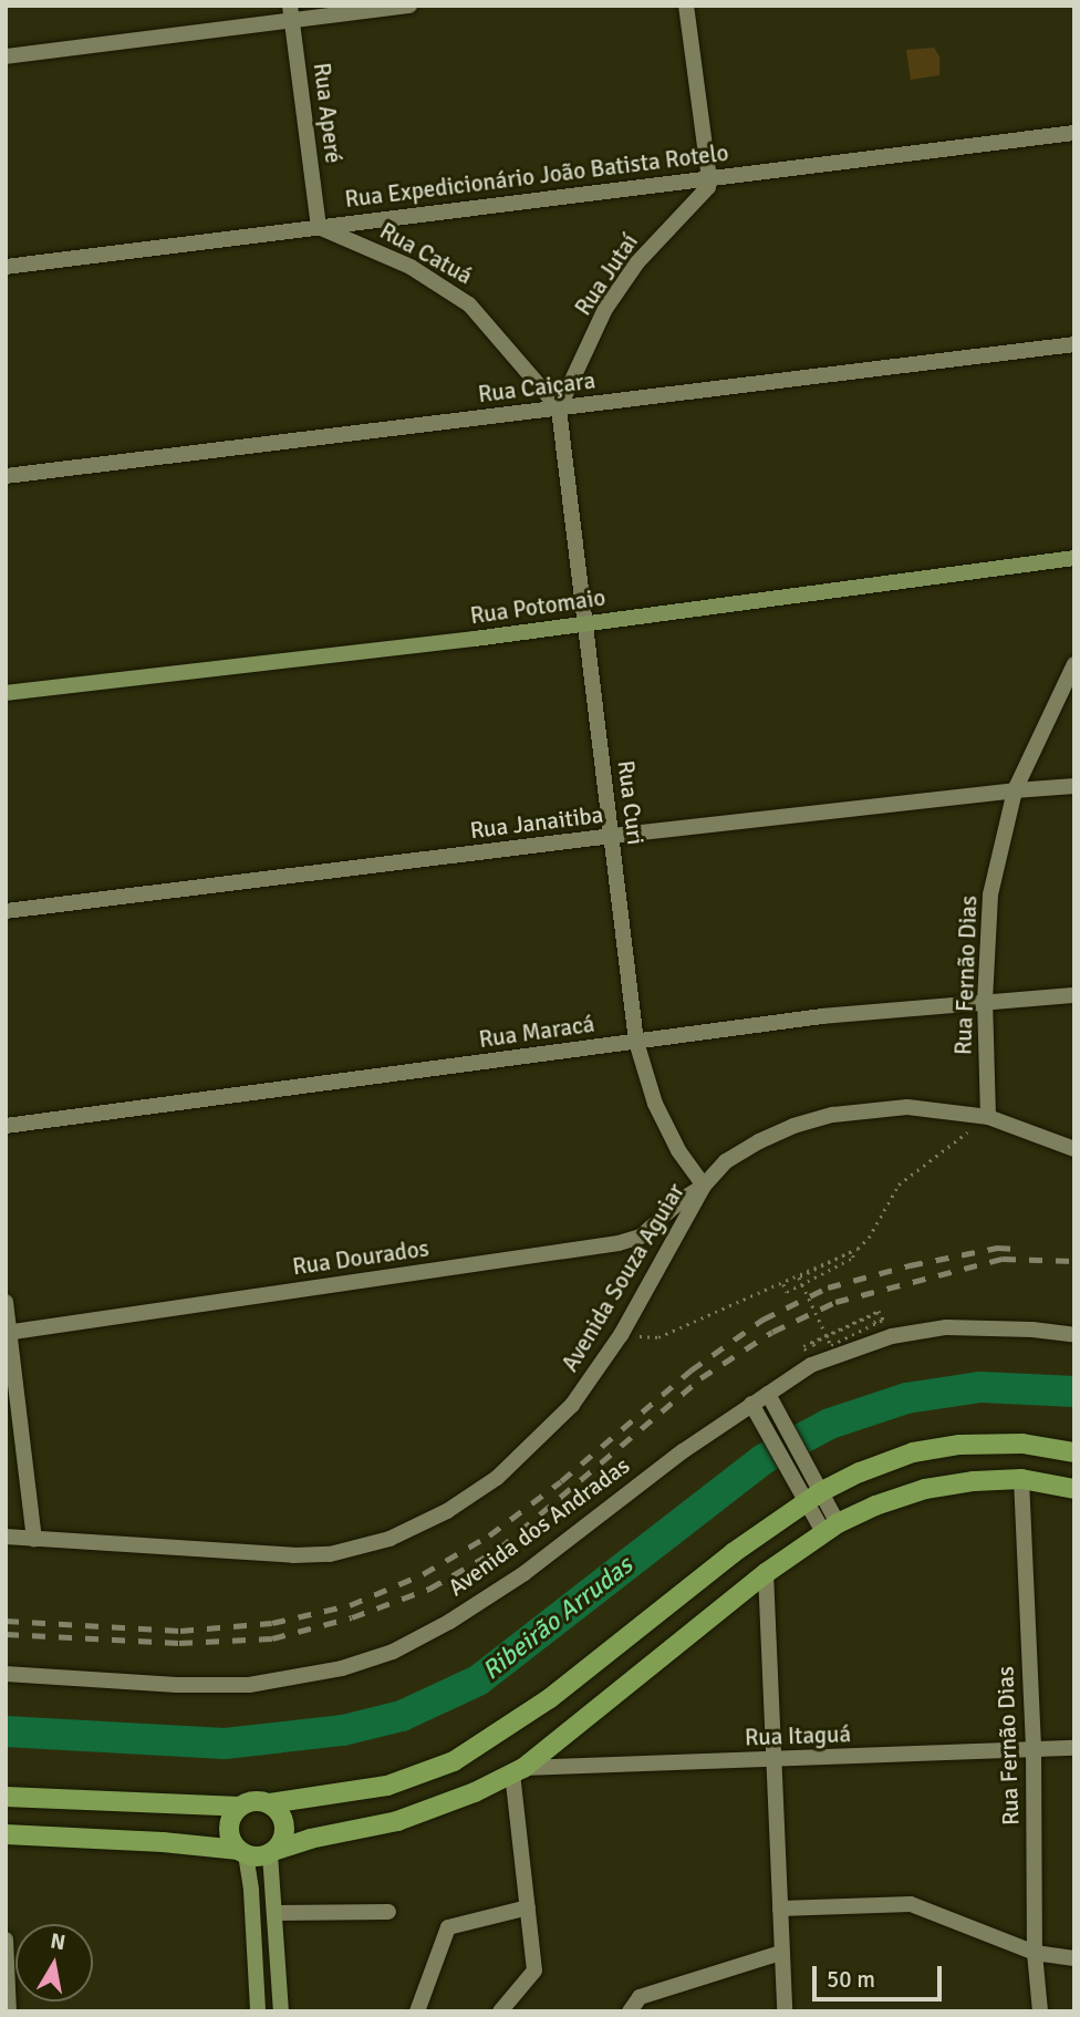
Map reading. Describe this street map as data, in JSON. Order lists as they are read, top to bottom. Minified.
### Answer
{"streets":{"street":["Rua Aperé","Rua Expedicionário João Batista Rotelo","Rua Catuá","Rua Jutaí","Rua Caiçara","Rua Potomaio","Rua Curi","Rua Janaitiba","Rua Fernão Dias","Rua Maracá","Rua Dourados","Avenida Souza Aguiar","Avenida dos Andradas","Rua Itaguá"]},"crossings":[["Rua Aperé","Rua Expedicionário João Batista Rotelo"],["Rua Aperé","Rua Catuá"],["Rua Expedicionário João Batista Rotelo","Rua Catuá"],["Rua Expedicionário João Batista Rotelo","Rua Jutaí"],["Rua Catuá","Rua Jutaí"],["Rua Catuá","Rua Caiçara"],["Rua Catuá","Rua Curi"],["Rua Jutaí","Rua Caiçara"],["Rua Jutaí","Rua Curi"],["Rua Caiçara","Rua Curi"],["Rua Potomaio","Rua Curi"],["Rua Curi","Rua Janaitiba"],["Rua Curi","Rua Maracá"],["Rua Curi","Rua Dourados"],["Rua Curi","Avenida Souza Aguiar"],["Rua Janaitiba","Rua Fernão Dias"],["Rua Fernão Dias","Rua Maracá"],["Rua Fernão Dias","Avenida Souza Aguiar"],["Rua Fernão Dias","Rua Itaguá"],["Rua Dourados","Avenida Souza Aguiar"]],"water":["Ribeirão Arrudas"],"scale_bar":"50 m","north":"top"}
